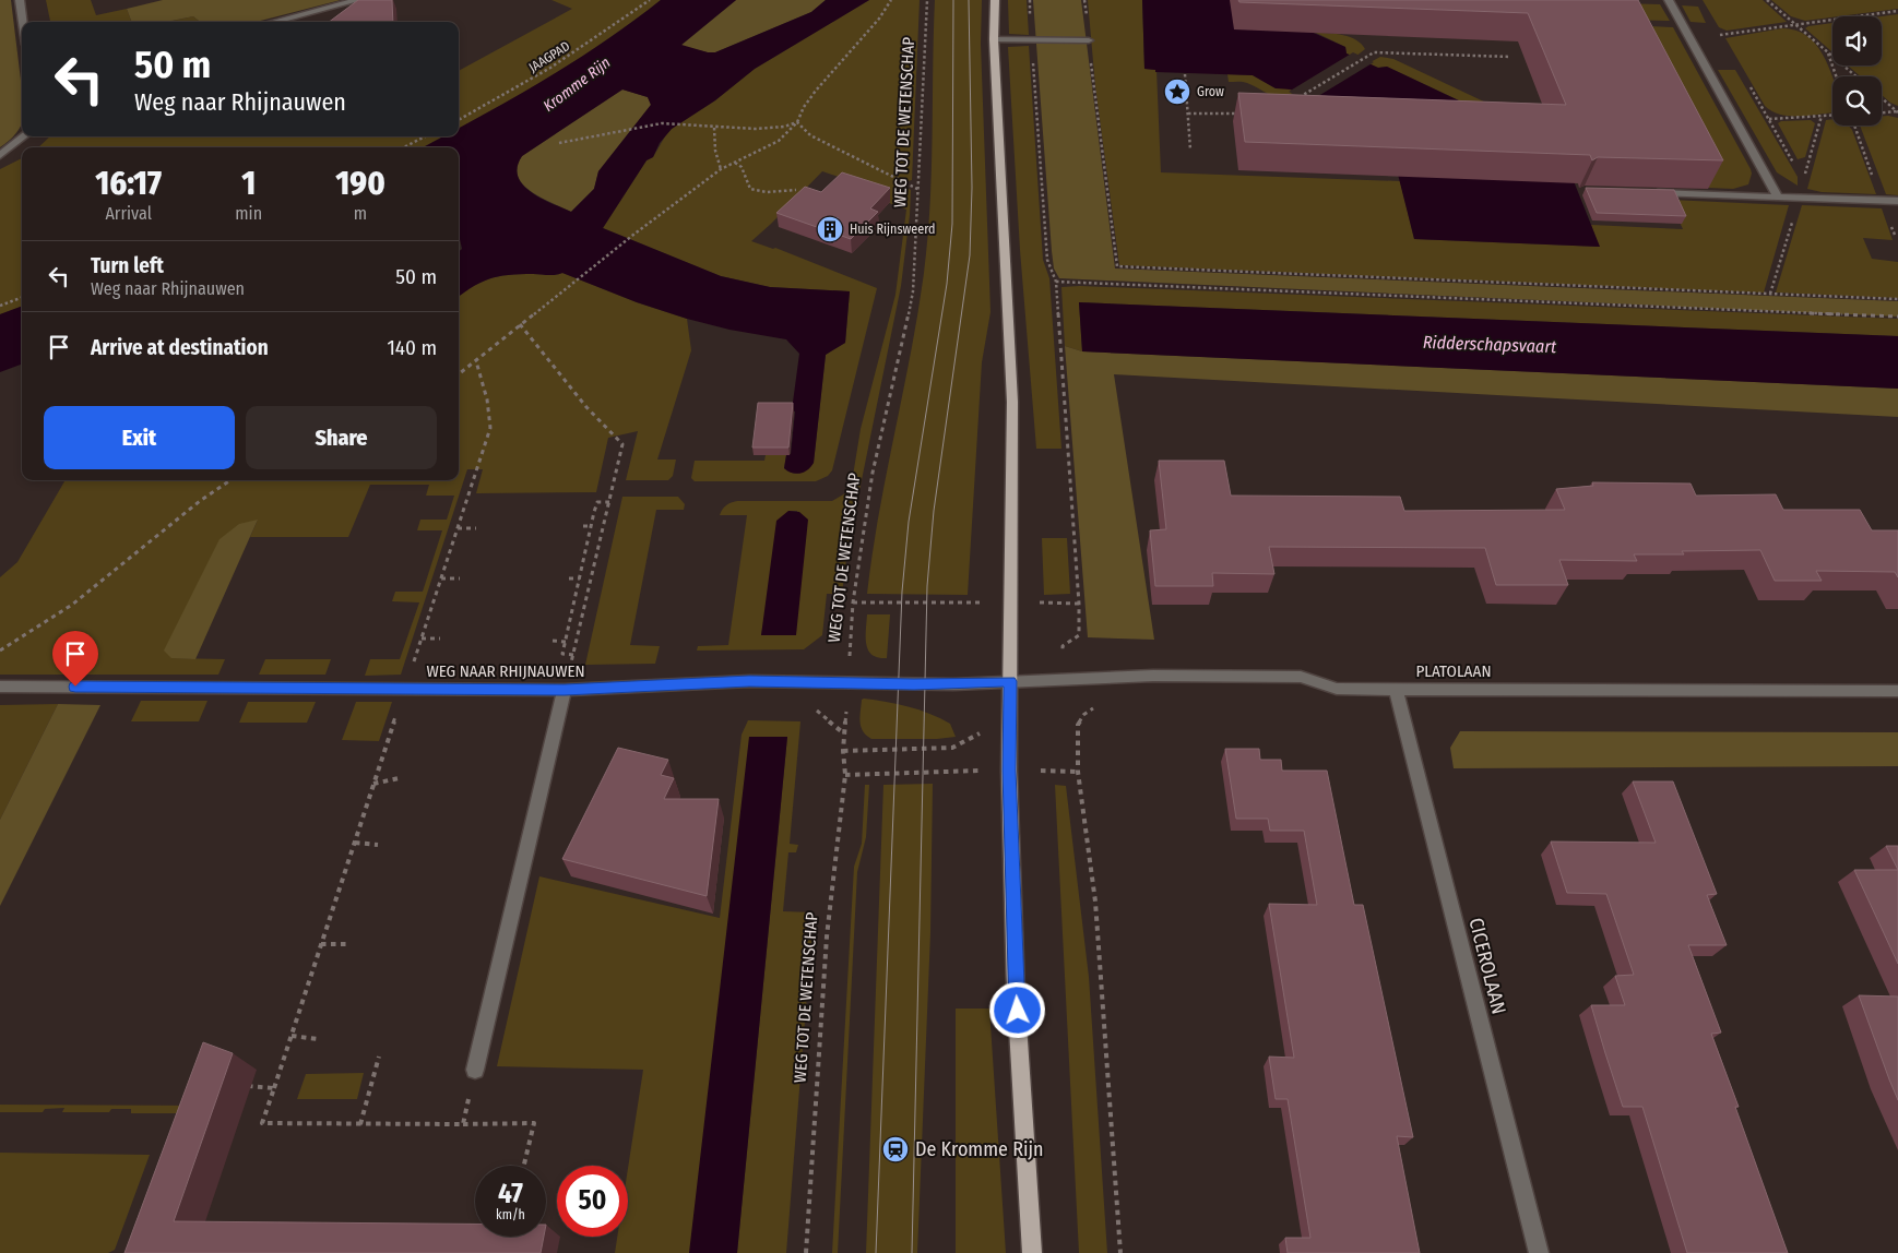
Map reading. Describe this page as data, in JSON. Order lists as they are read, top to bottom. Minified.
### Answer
{"streets":{"street":["WEG NAAR RHIJNAUWEN","PLATOLAAN","CICEROLAAN"],"path":["JAAGPAD","WEG TOT DE WETENSCHAP"]},"crossings":[["WEG TOT DE WETENSCHAP","WEG NAAR RHIJNAUWEN"],["WEG NAAR RHIJNAUWEN","PLATOLAAN"],["PLATOLAAN","CICEROLAAN"]],"water":["Kromme Rijn","Ridderschapsvaart"],"places":{"place":["Grow"],"building":["Huis Rijnsweerd"],"station":["De Kromme Rijn"]},"page":{"turn":["50 m","Weg naar Rhijnauwen"],"eta":["16:17","Arrival","1","min","190","m"],"list":[{"name":"Turn left","note":"Weg naar Rhijnauwen","value":"50 m"},{"name":"Arrive at destination","value":"140 m"}],"buttons":["Exit","Share"],"speed":"47 km/h","limit":"50"}}
